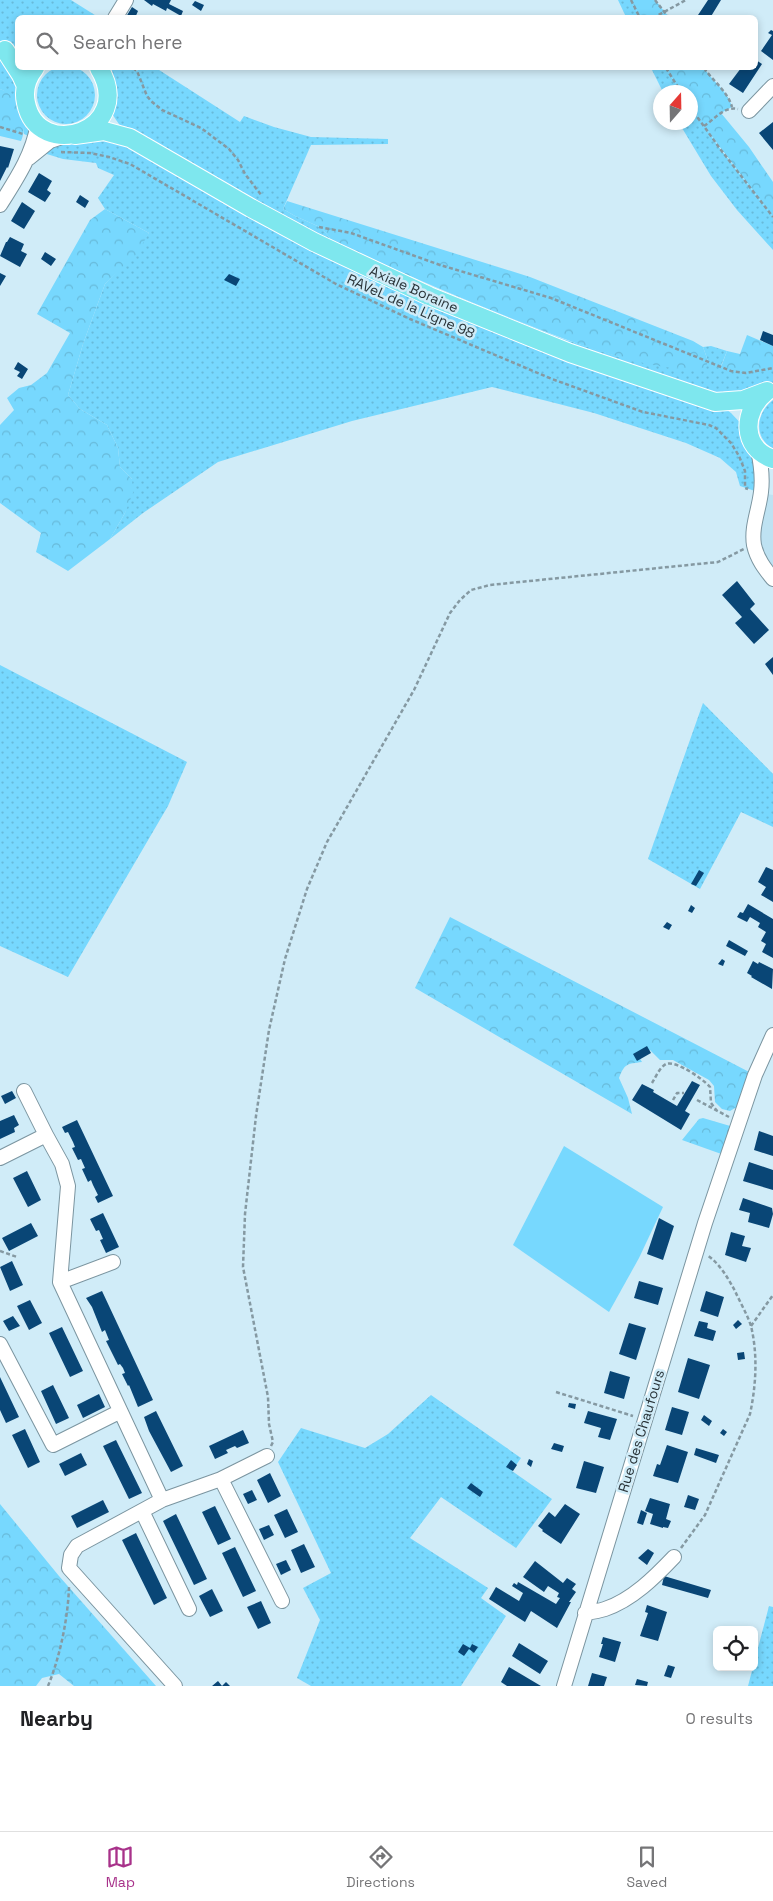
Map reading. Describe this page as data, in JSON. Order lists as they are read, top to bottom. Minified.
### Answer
{"streets":{"main road":["Axiale Boraine"],"street":["Rue des Chaufours"],"path":["RAVeL de la Ligne 98"]},"north":"top","page":{"search":"Search here","heading":["Nearby","0 results"],"nav":["Map","Directions","Saved"]}}
